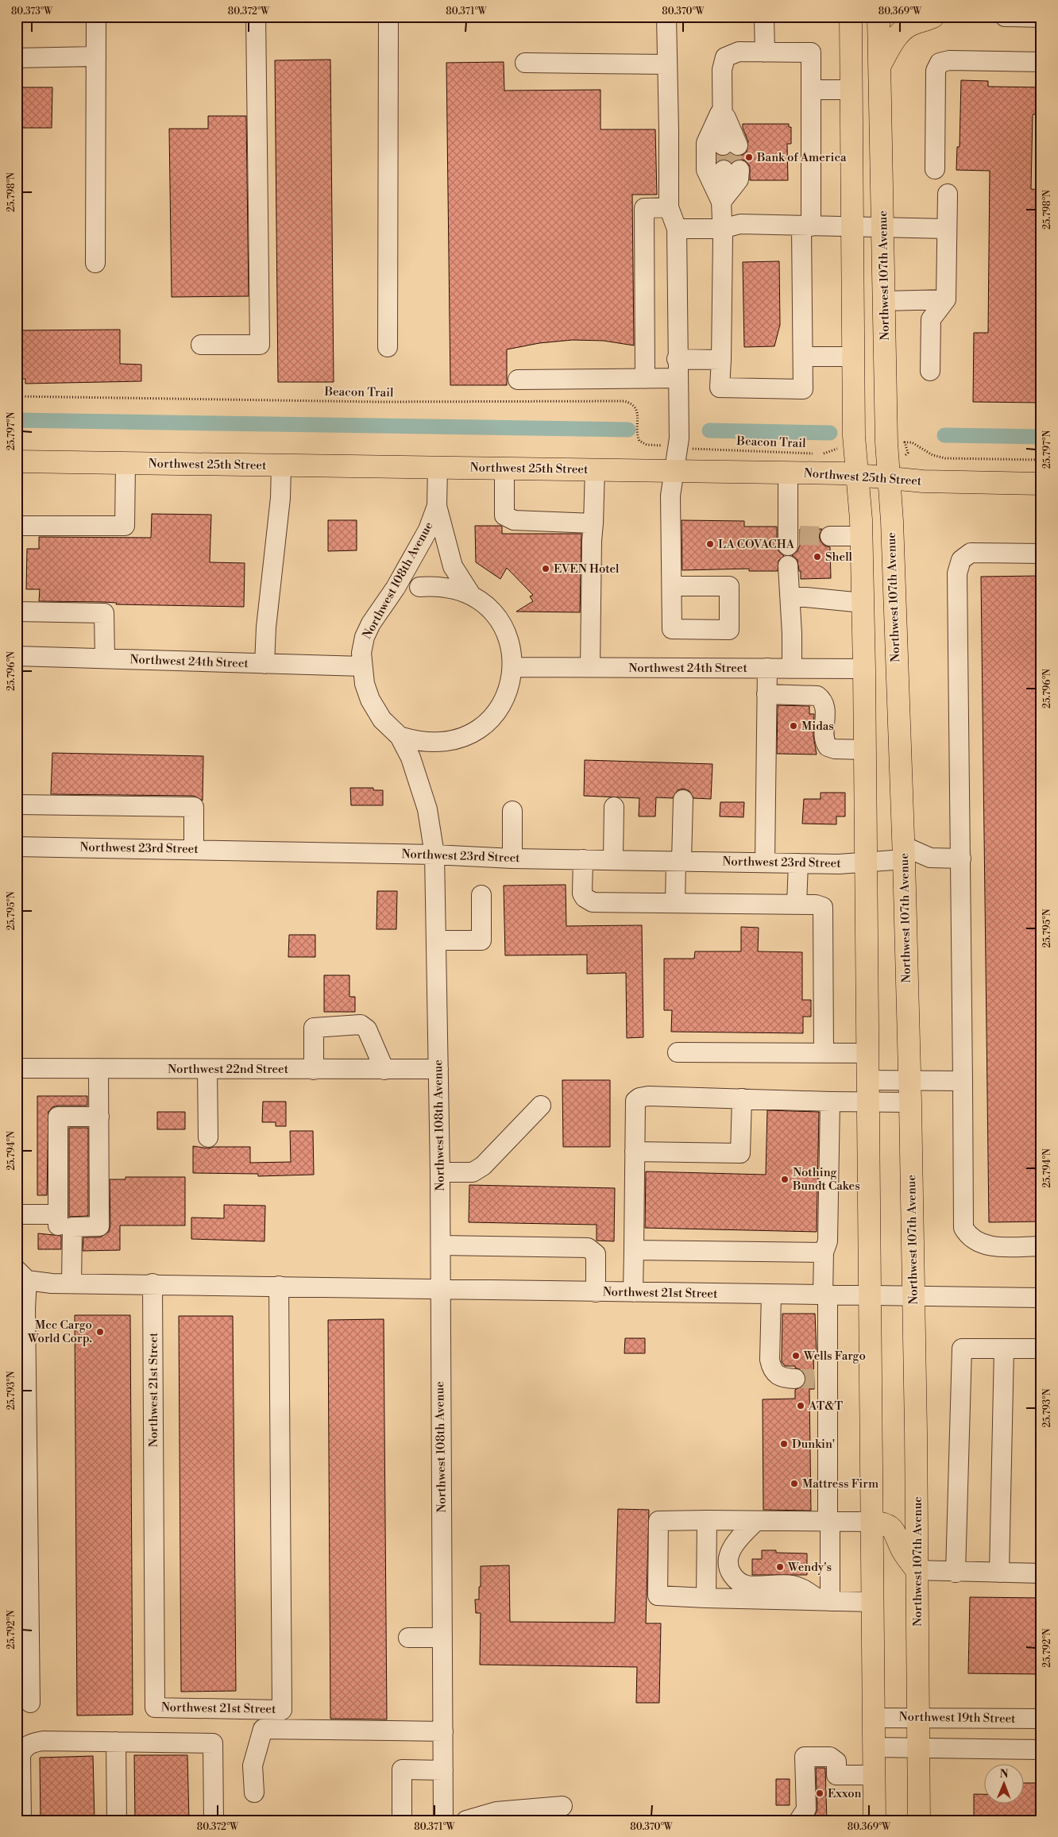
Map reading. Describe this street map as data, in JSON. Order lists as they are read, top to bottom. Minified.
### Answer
{"streets":{"main road":["Northwest 107th Avenue","Northwest 25th Street"],"street":["Northwest 108th Avenue","Northwest 24th Street","Northwest 23rd Street","Northwest 22nd Street","Northwest 21st Street","Northwest 19th Street"],"path":["Beacon Trail"]},"crossings":[["Northwest 107th Avenue","Northwest 25th Street"],["Northwest 107th Avenue","Northwest 23rd Street"],["Northwest 107th Avenue","Northwest 21st Street"],["Northwest 107th Avenue","Northwest 19th Street"],["Northwest 25th Street","Northwest 108th Avenue"],["Northwest 108th Avenue","Northwest 24th Street"],["Northwest 108th Avenue","Northwest 23rd Street"],["Northwest 108th Avenue","Northwest 22nd Street"],["Northwest 108th Avenue","Northwest 21st Street"]],"places":["Bank of America","LA COVACHA","Shell","EVEN Hotel","Midas","Nothing Bundt Cakes","Mcc Cargo World Corp.","Wells Fargo","AT&T","Dunkin'","Mattress Firm","Wendy's","Exxon"],"north":"top","coordinates":["80.373°W","80.372°W","80.371°W","80.370°W","80.369°W","25.798°N","25.797°N","25.796°N","25.795°N","25.794°N","25.793°N","25.792°N"]}
